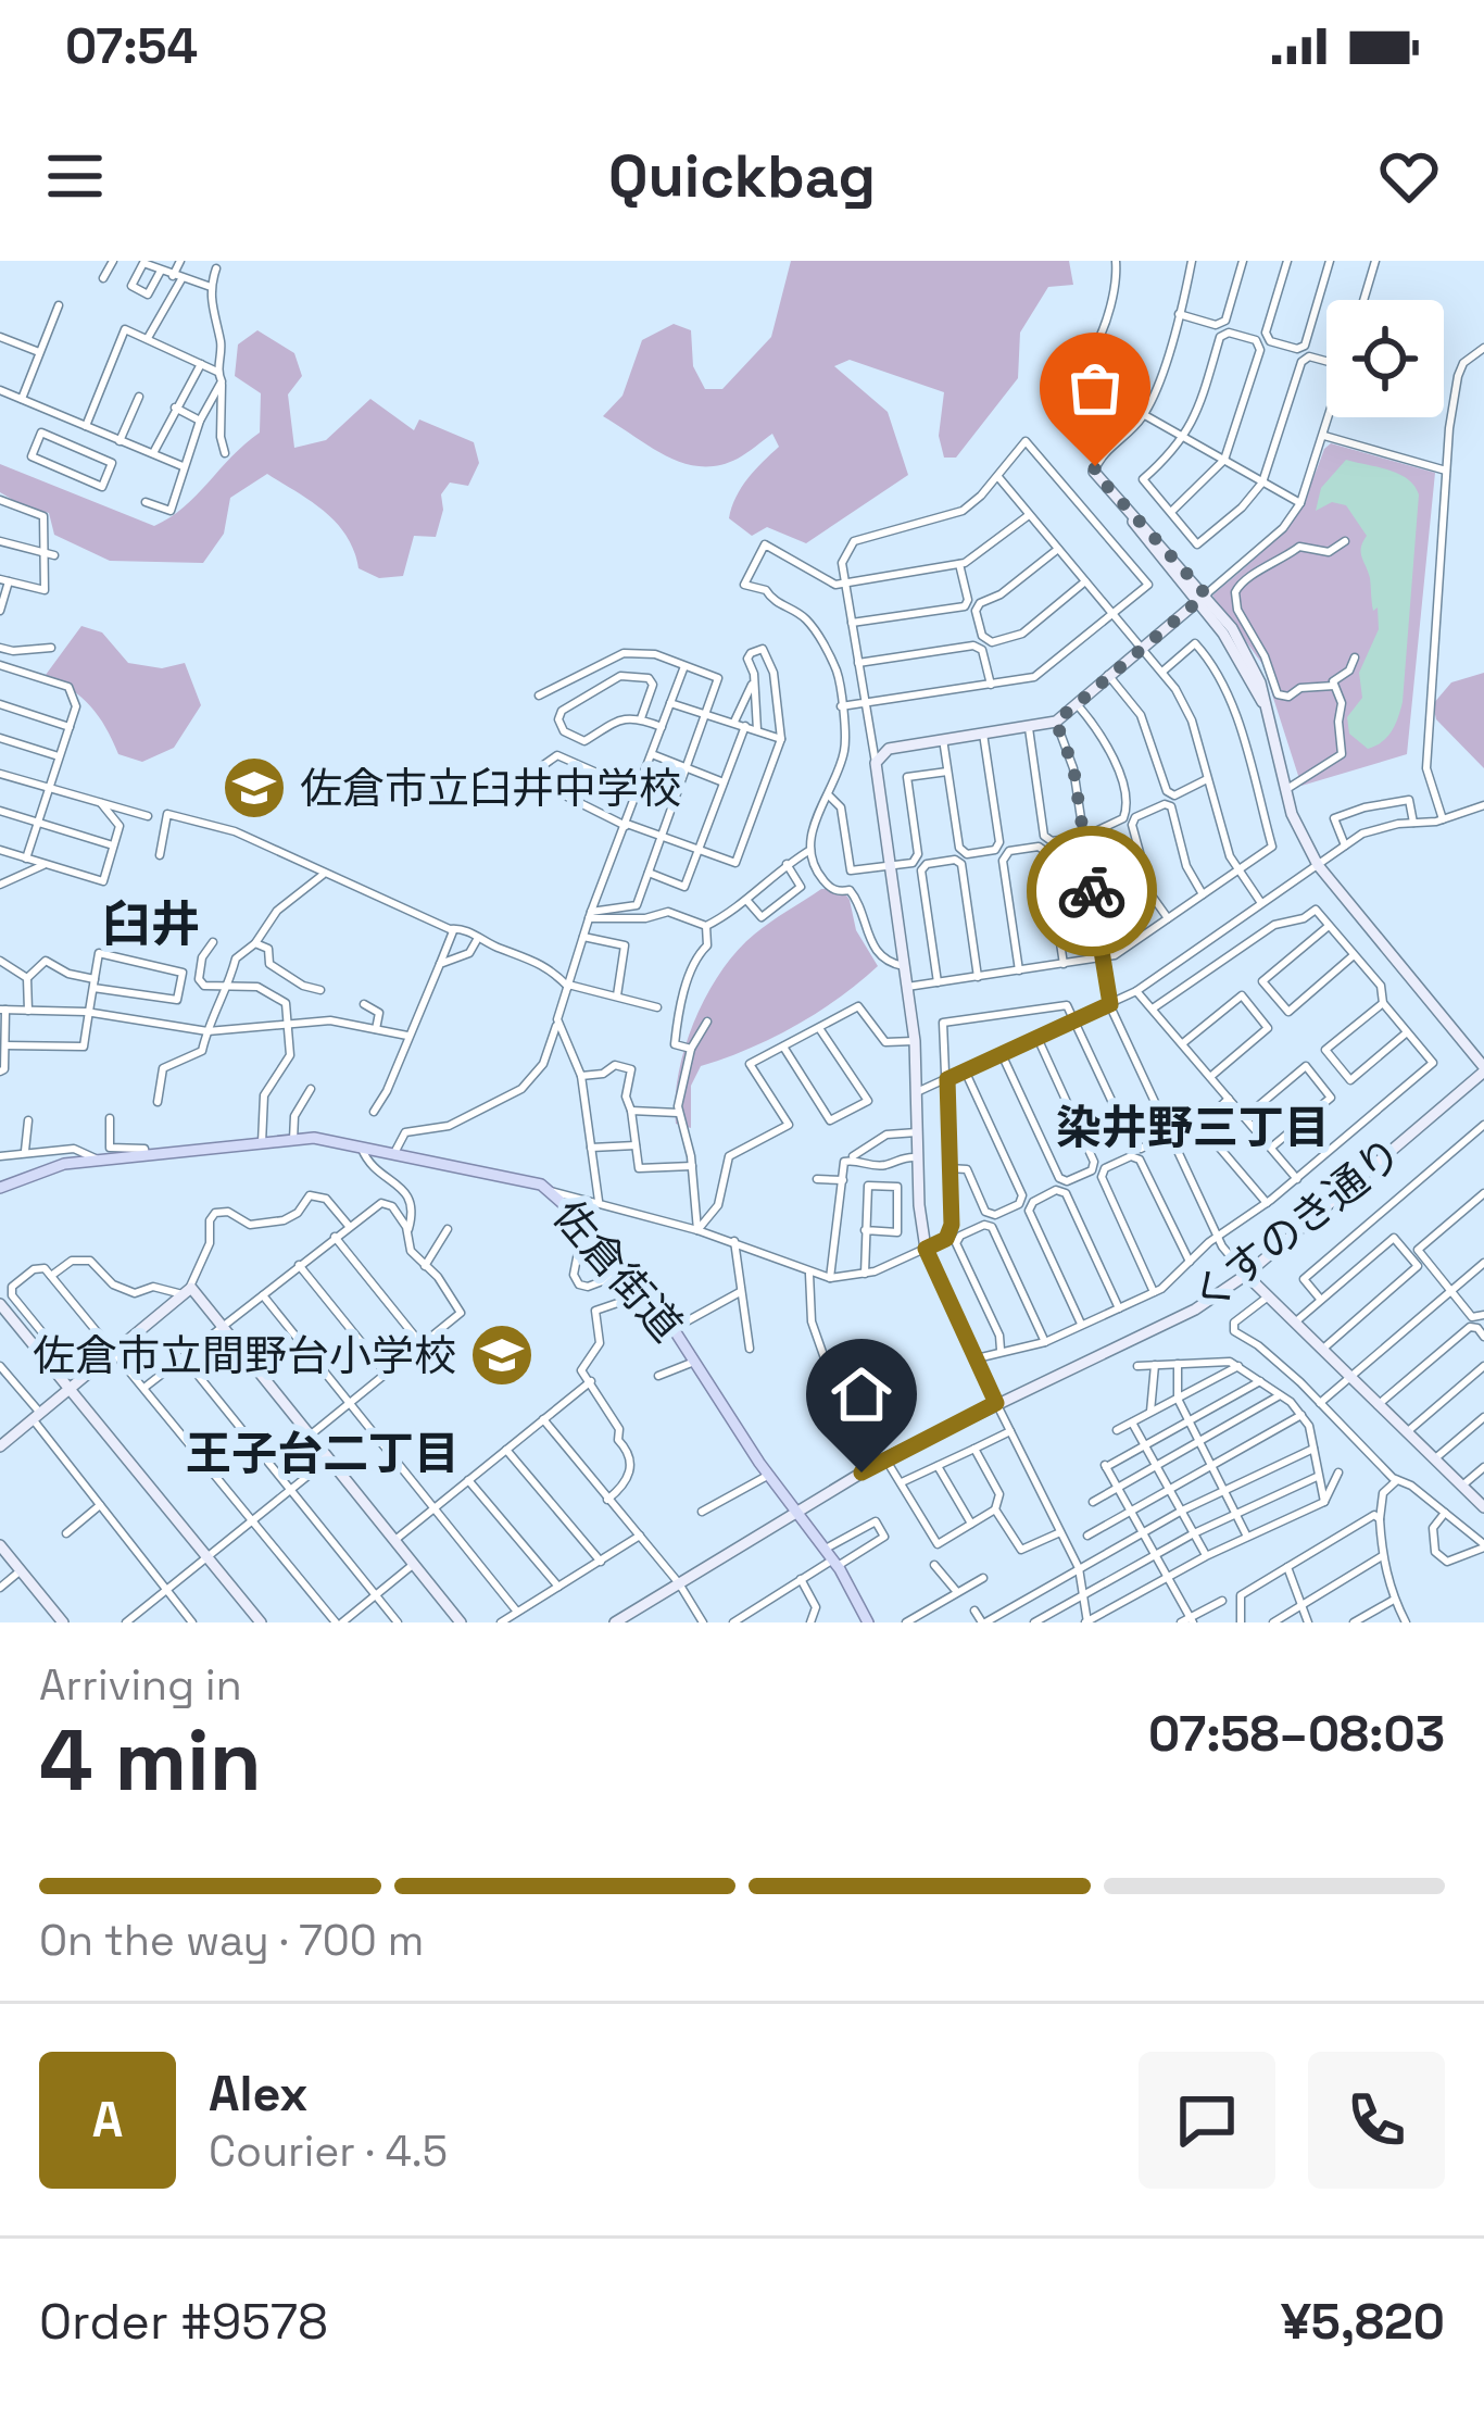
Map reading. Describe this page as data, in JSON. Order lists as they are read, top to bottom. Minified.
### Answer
{"streets":{"main road":["佐倉街道"],"street":["くすのき通り"]},"crossings":[["くすのき通り","佐倉街道"]],"districts":["臼井","染井野三丁目","王子台二丁目"],"places":{"school or university":["佐倉市立臼井中学校","佐倉市立間野台小学校"]},"page":{"status":"07:54","header":"Quickbag","heading":["4 min","Arriving in","07:58–08:03"],"panel":["Alex","Courier · 4.5","Order #9578","¥5,820"],"bar":"On the way · 700 m","round":"A"}}
